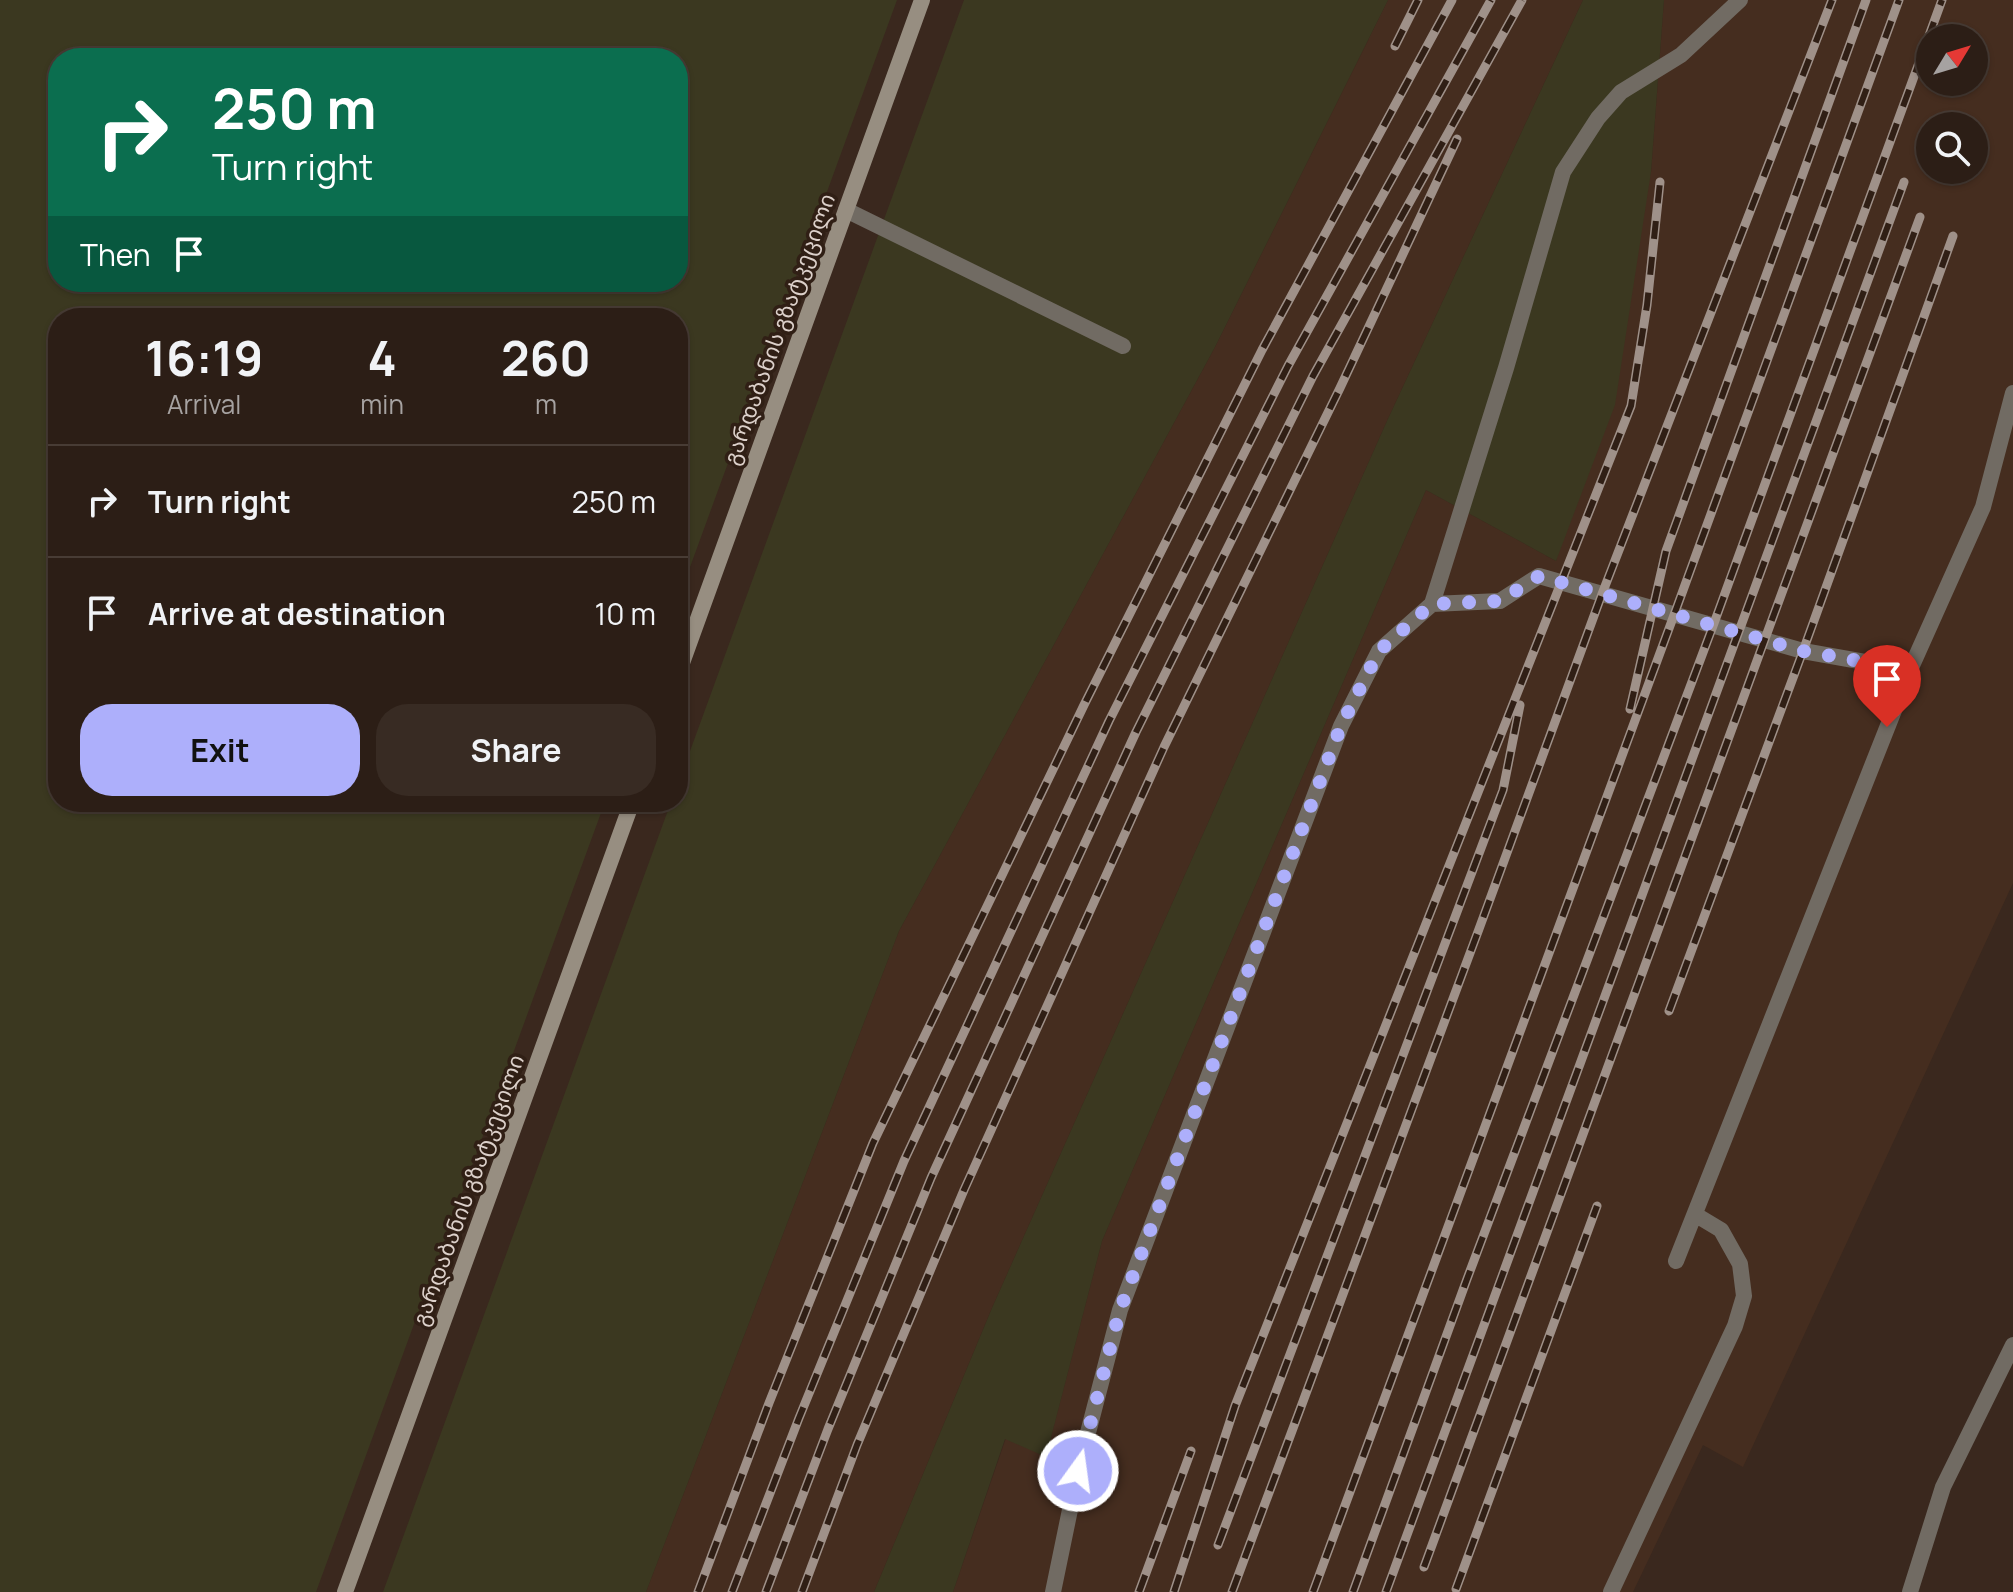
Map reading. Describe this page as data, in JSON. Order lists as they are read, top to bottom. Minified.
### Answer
{"streets":{"main road":["გარდაბანის გზატკეცილი"]},"north":"top right","page":{"turn":["250 m","Turn right"],"then":"Then","eta":["16:19","Arrival","4","min","260","m"],"list":[{"name":"Turn right","value":"250 m"},{"name":"Arrive at destination","value":"10 m"}],"buttons":["Exit","Share"]}}
